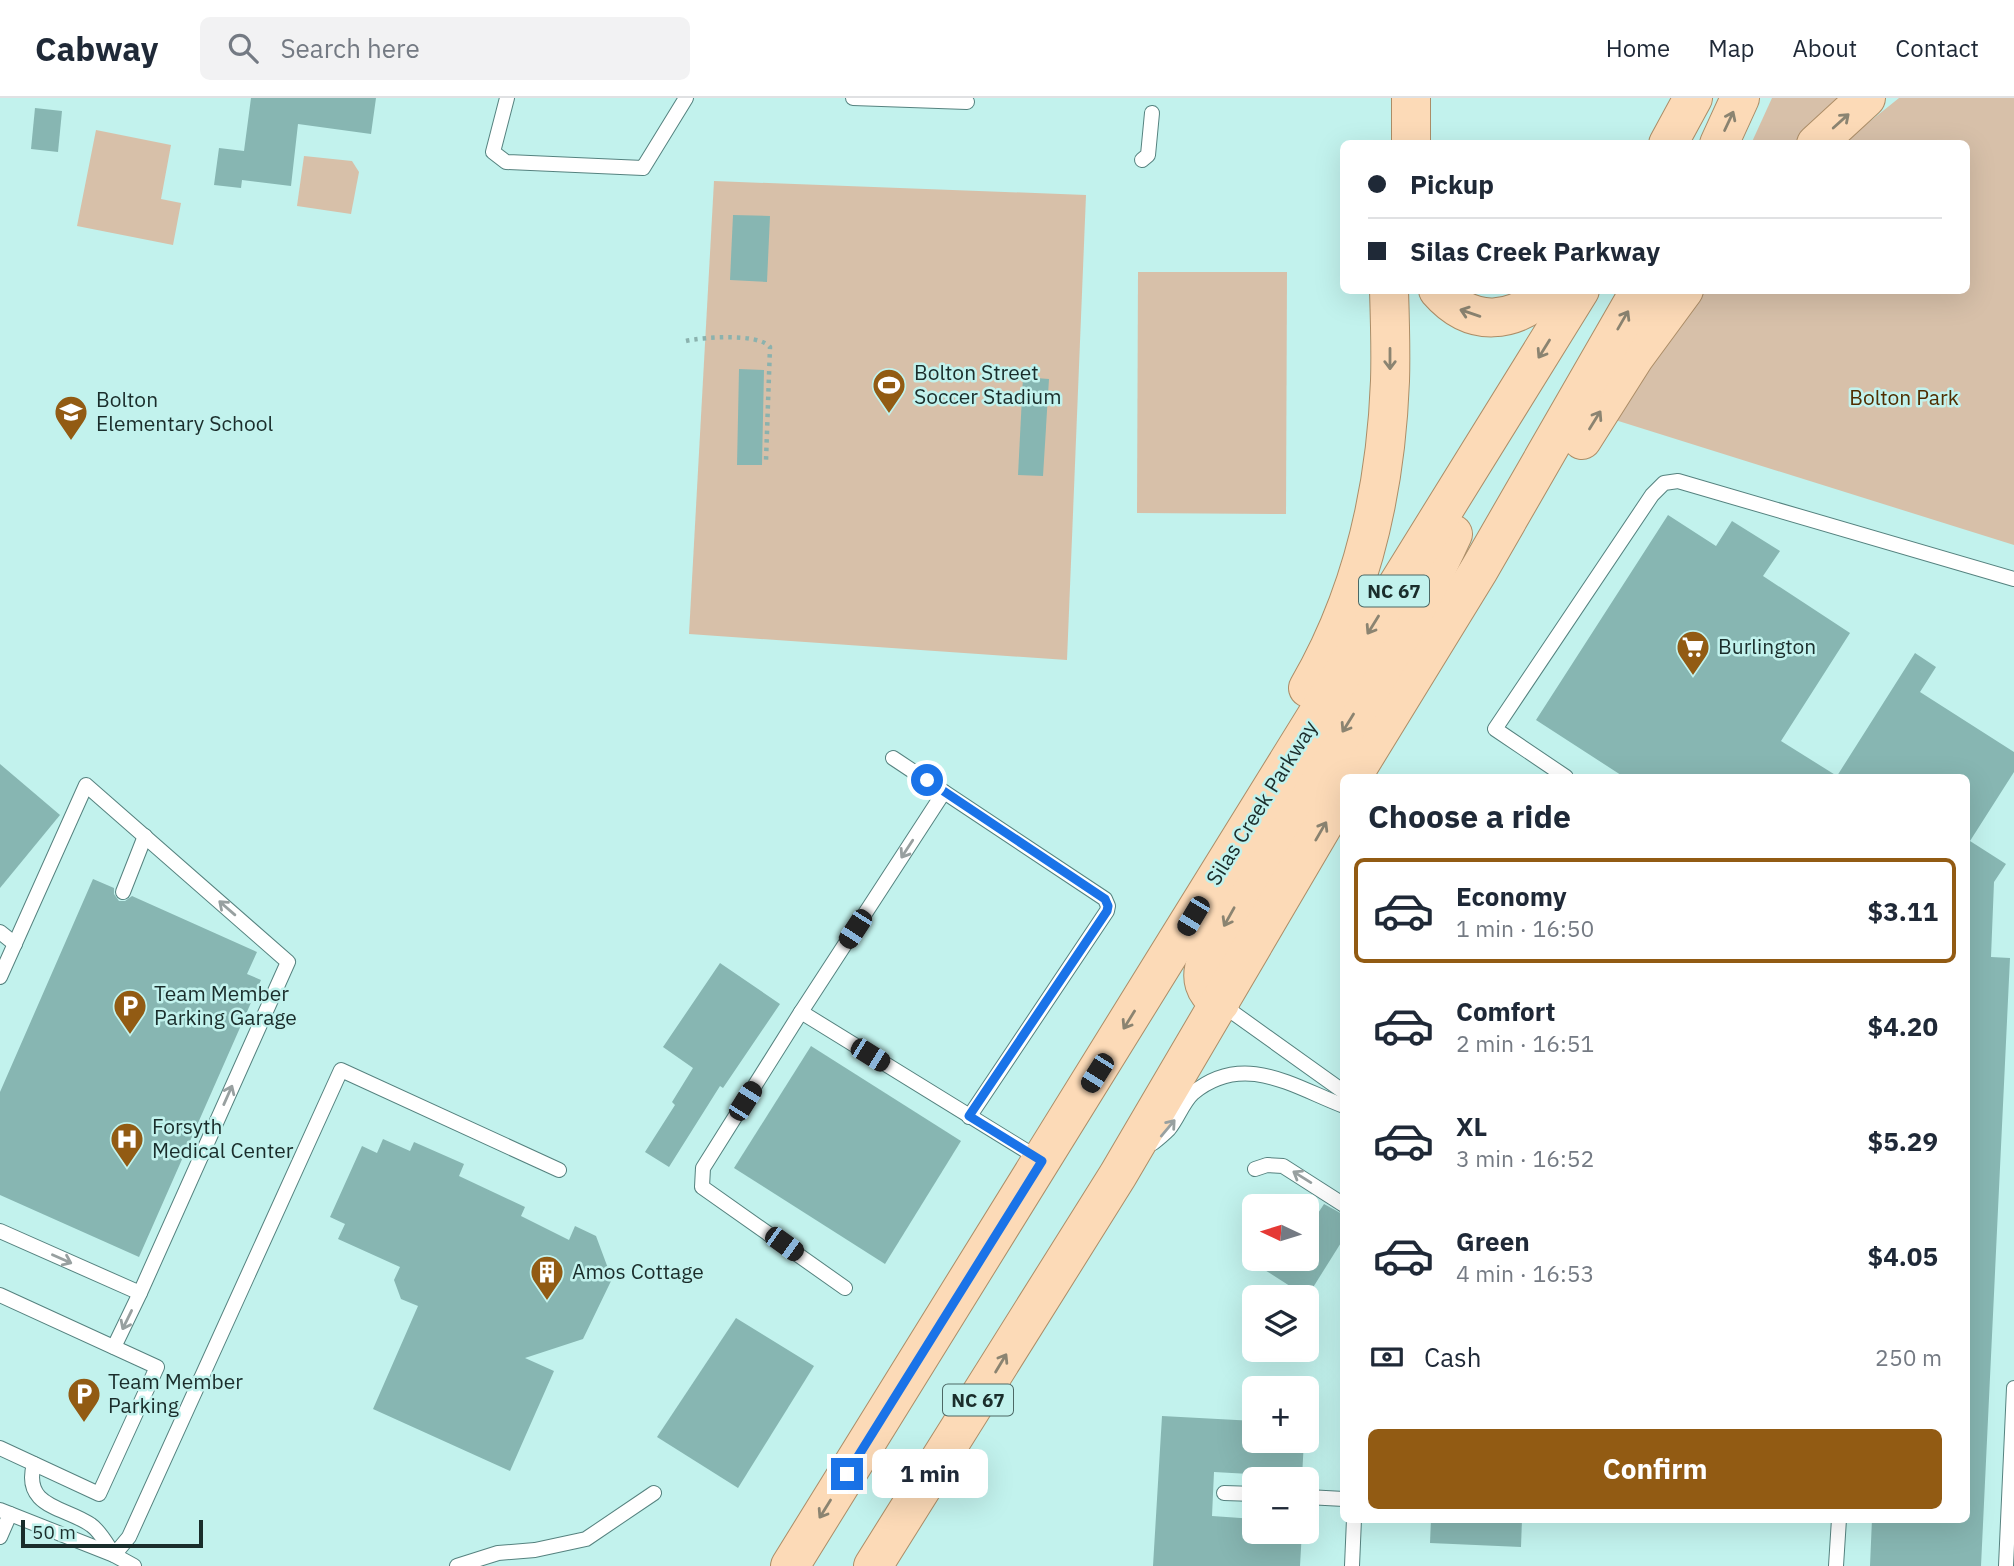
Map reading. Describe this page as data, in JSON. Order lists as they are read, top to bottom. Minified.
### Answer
{"streets":{"main road":["NC 67","Silas Creek Parkway"]},"parks":["Bolton Park"],"places":{"sports":["Bolton Street Soccer Stadium"],"school or university":["Bolton Elementary School"],"supermarket":["Burlington"],"parking":["Team Member Parking Garage","Team Member Parking"],"hospital":["Forsyth Medical Center"],"building":["Amos Cottage"]},"scale_bar":"50 m","north":"left","page":{"header":"Cabway","search":"Search here","nav":["Home","Map","About","Contact"],"banner":["Pickup","Silas Creek Parkway"],"heading":"Choose a ride","list":[{"name":"Economy","note":"1 min · 16:50","value":"$3.11"},{"name":"Comfort","note":"2 min · 16:51","value":"$4.20"},{"name":"XL","note":"3 min · 16:52","value":"$5.29"},{"name":"Green","note":"4 min · 16:53","value":"$4.05"}],"map_buttons":["+","−"],"pay":["Cash","250 m"],"buttons":"Confirm","bubble":"1 min","scale":"50 m"}}
